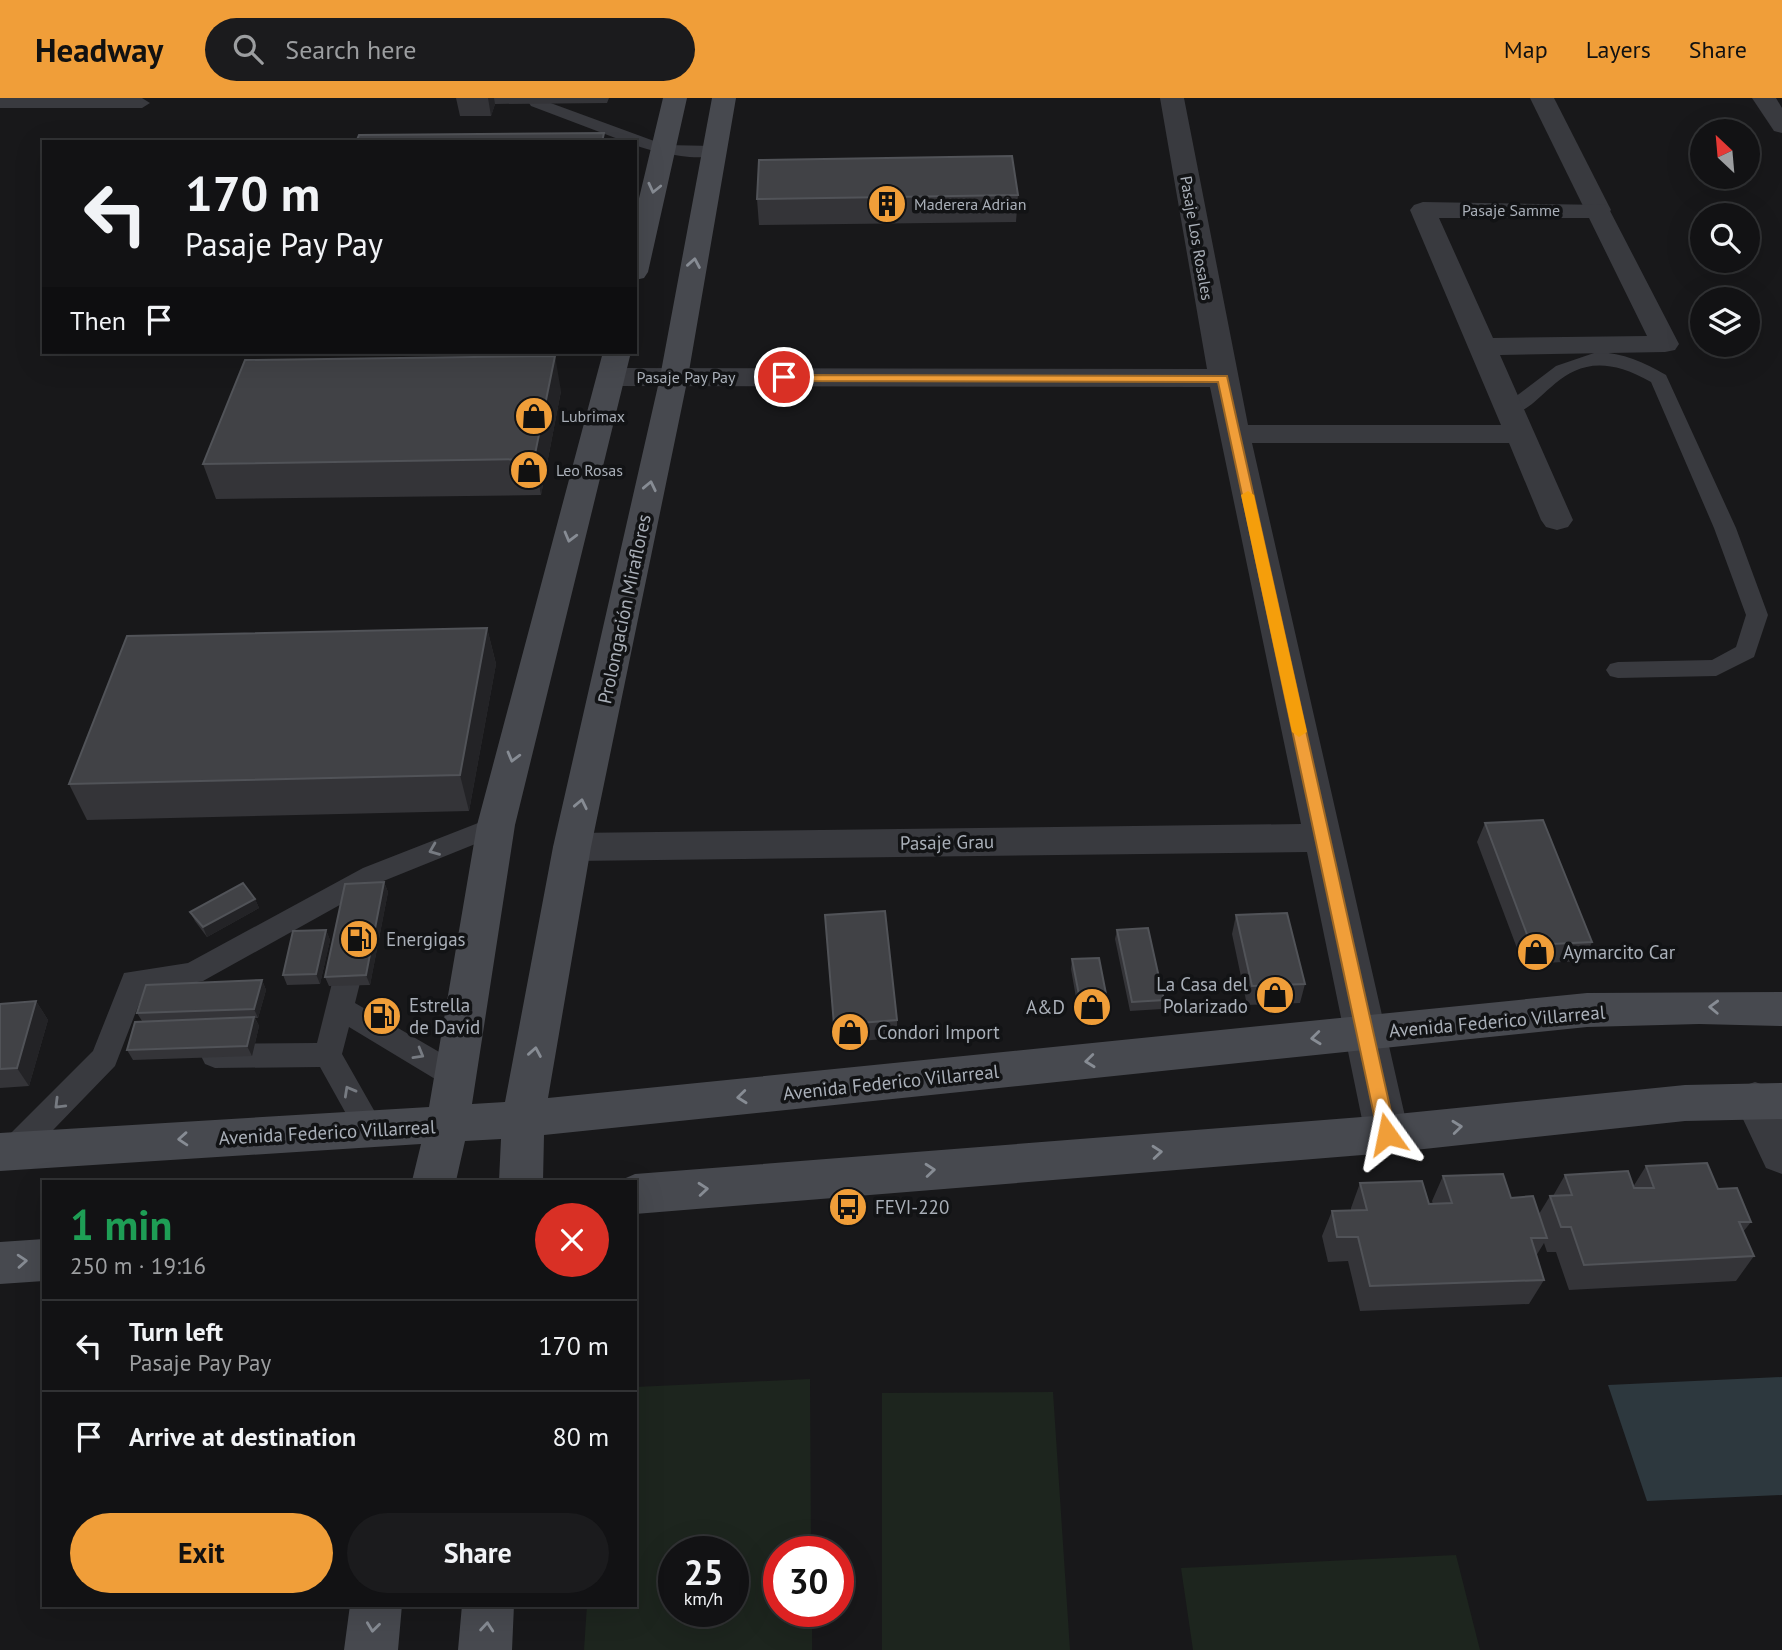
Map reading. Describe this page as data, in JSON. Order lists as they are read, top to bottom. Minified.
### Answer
{"streets":{"main road":["Prolongación Miraflores","Avenida Federico Villarreal"],"street":["Pasaje Samme","Pasaje Los Rosales","Pasaje Pay Pay","Pasaje Grau"]},"crossings":[["Pasaje Los Rosales","Pasaje Pay Pay"],["Pasaje Los Rosales","Pasaje Grau"],["Pasaje Los Rosales","Avenida Federico Villarreal"],["Pasaje Pay Pay","Prolongación Miraflores"],["Prolongación Miraflores","Pasaje Grau"],["Prolongación Miraflores","Avenida Federico Villarreal"]],"places":{"building":["Maderera Adrian"],"shop":["Lubrimax","Leo Rosas","Aymarcito Car","La Casa del Polarizado","A&D","Condori Import"],"fuel station":["Energigas","Estrella de David"],"bus stop":["FEVI-220"]},"north":"top left","page":{"header":"Headway","search":"Search here","nav":["Map","Layers","Share"],"turn":["170 m","Pasaje Pay Pay"],"then":"Then","heading":["1 min","250 m · 19:16"],"list":[{"name":"Turn left","note":"Pasaje Pay Pay","value":"170 m"},{"name":"Arrive at destination","value":"80 m"}],"buttons":["Exit","Share"],"speed":"25 km/h","limit":"30"}}
